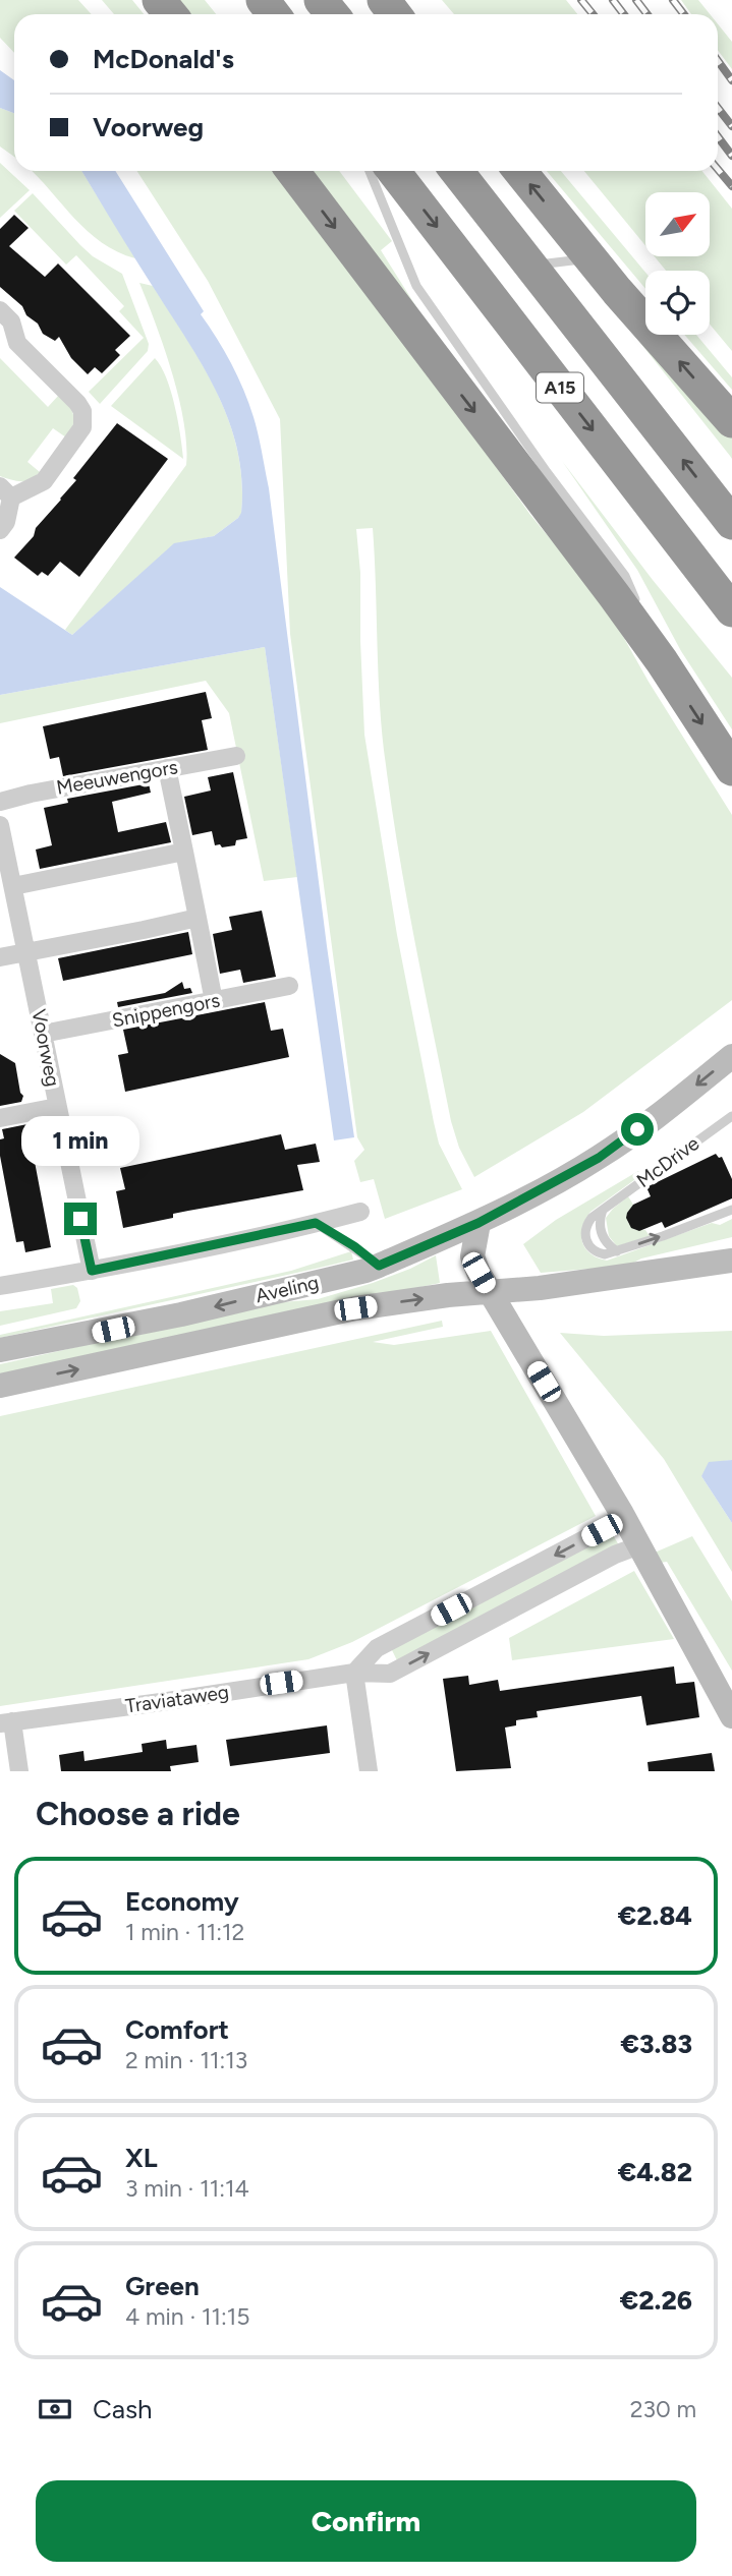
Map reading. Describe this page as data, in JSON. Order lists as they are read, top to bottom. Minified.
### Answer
{"streets":{"highway":["A15"],"main road":["Aveling"],"street":["Meeuwengors","Snippengors","Voorweg","Traviataweg"],"lane":["McDrive"]},"crossings":[["Snippengors","Voorweg"]],"north":"top right","page":{"banner":["McDonald's","Voorweg"],"bubble":"1 min","heading":"Choose a ride","list":[{"name":"Economy","note":"1 min · 11:12","value":"€2.84"},{"name":"Comfort","note":"2 min · 11:13","value":"€3.83"},{"name":"XL","note":"3 min · 11:14","value":"€4.82"},{"name":"Green","note":"4 min · 11:15","value":"€2.26"}],"pay":["Cash","230 m"],"buttons":"Confirm"}}
